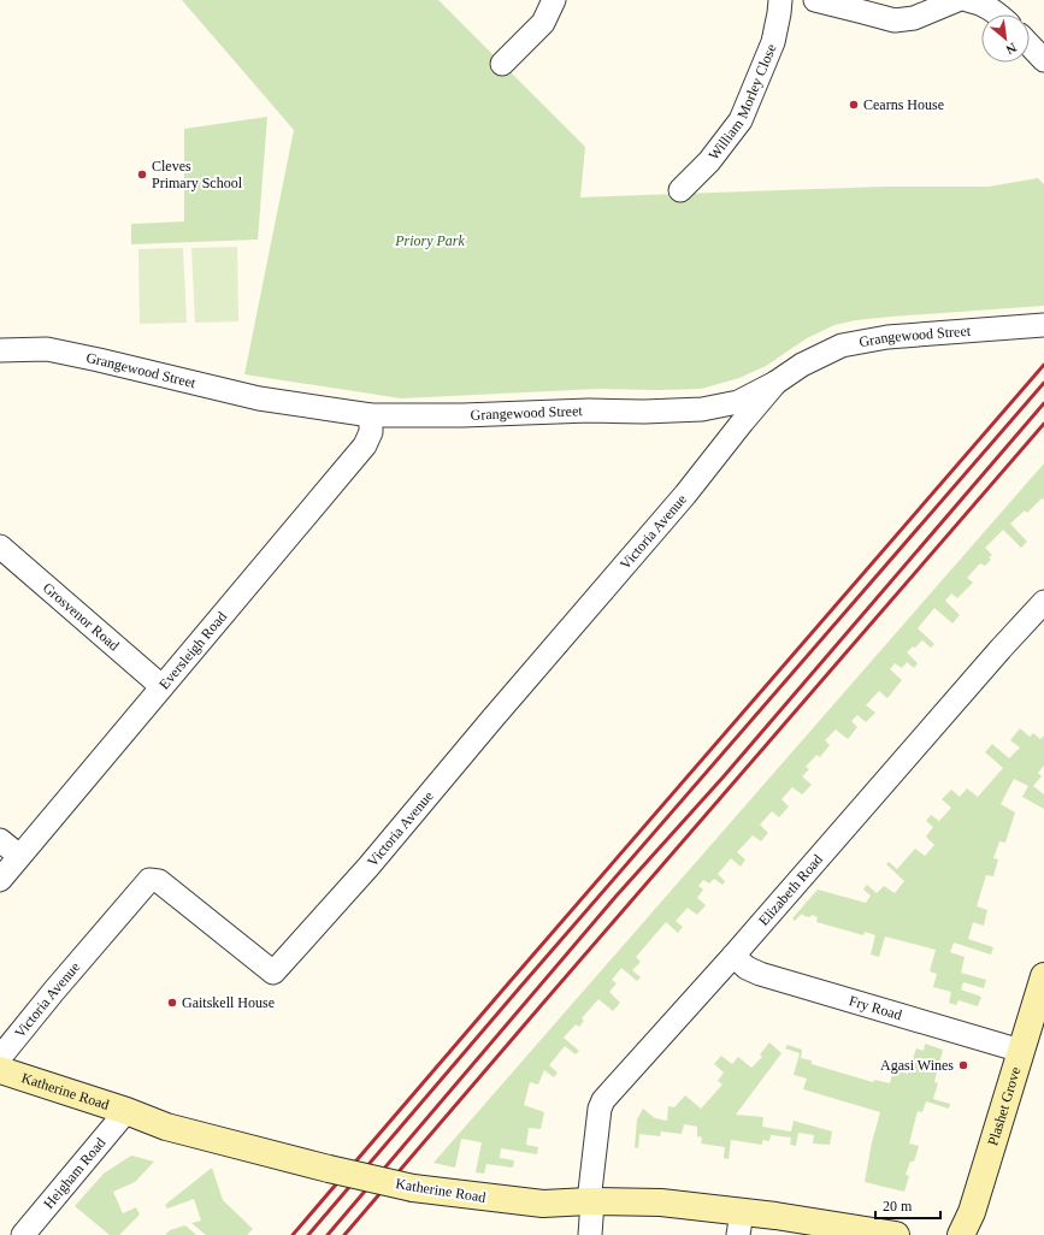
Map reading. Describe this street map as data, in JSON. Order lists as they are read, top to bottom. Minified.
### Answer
{"streets":{"main road":["Katherine Road","Plashet Grove"],"street":["William Morley Close","Grangewood Street","Victoria Avenue","Grosvenor Road","Eversleigh Road","Elizabeth Road","Fry Road","Heigham Road"]},"crossings":[["Grangewood Street","Victoria Avenue"],["Grangewood Street","Eversleigh Road"],["Grosvenor Road","Eversleigh Road"],["Elizabeth Road","Fry Road"],["Elizabeth Road","Katherine Road"],["Fry Road","Plashet Grove"],["Katherine Road","Heigham Road"]],"parks":["Priory Park"],"places":["Cearns House","Cleves Primary School","Gaitskell House","Agasi Wines"],"scale_bar":"20 m","north":"bottom right"}
